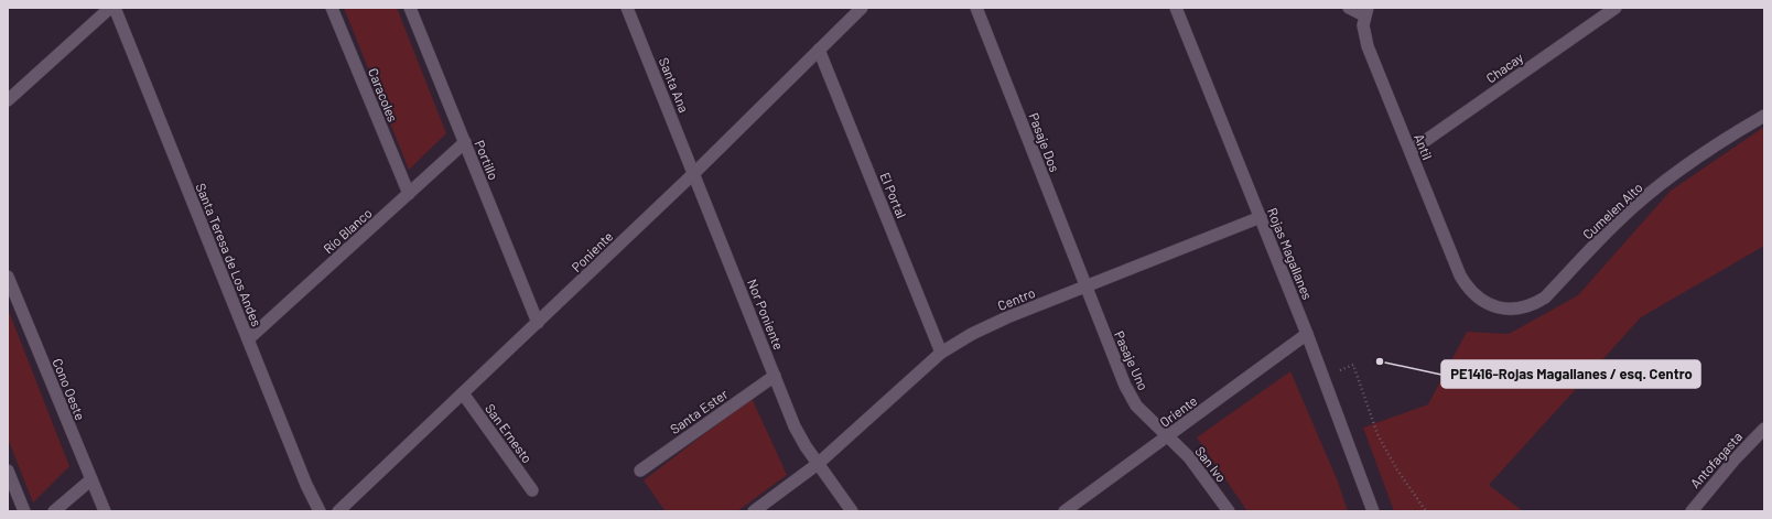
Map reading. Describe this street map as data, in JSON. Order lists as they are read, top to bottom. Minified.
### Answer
{"streets":{"street":["Chacay","Santa Ana","Caracoles","Pasaje Dos","Antil","Portillo","El Portal","Cumelen Alto","Río Blanco","Poniente","Rojas Magallanes","Santa Teresa de Los Andes","Centro","Nor Poniente","Pasaje Uno","Cono Oeste","Santa Ester","Oriente","San Ernesto","Antofagasta","San Ivo"]},"crossings":[["Chacay","Antil"],["Santa Ana","Poniente"],["Santa Ana","Nor Poniente"],["Caracoles","Río Blanco"],["Pasaje Dos","Centro"],["Pasaje Dos","Pasaje Uno"],["Antil","Cumelen Alto"],["Portillo","Río Blanco"],["Portillo","Poniente"],["El Portal","Poniente"],["El Portal","Centro"],["Río Blanco","Santa Teresa de Los Andes"],["Poniente","Nor Poniente"],["Poniente","San Ernesto"],["Rojas Magallanes","Centro"],["Rojas Magallanes","Oriente"],["Centro","Nor Poniente"],["Centro","Pasaje Uno"],["Nor Poniente","Santa Ester"],["Pasaje Uno","Oriente"],["Pasaje Uno","San Ivo"],["Oriente","San Ivo"]],"places":["PE1416-Rojas Magallanes / esq. Centro"]}
